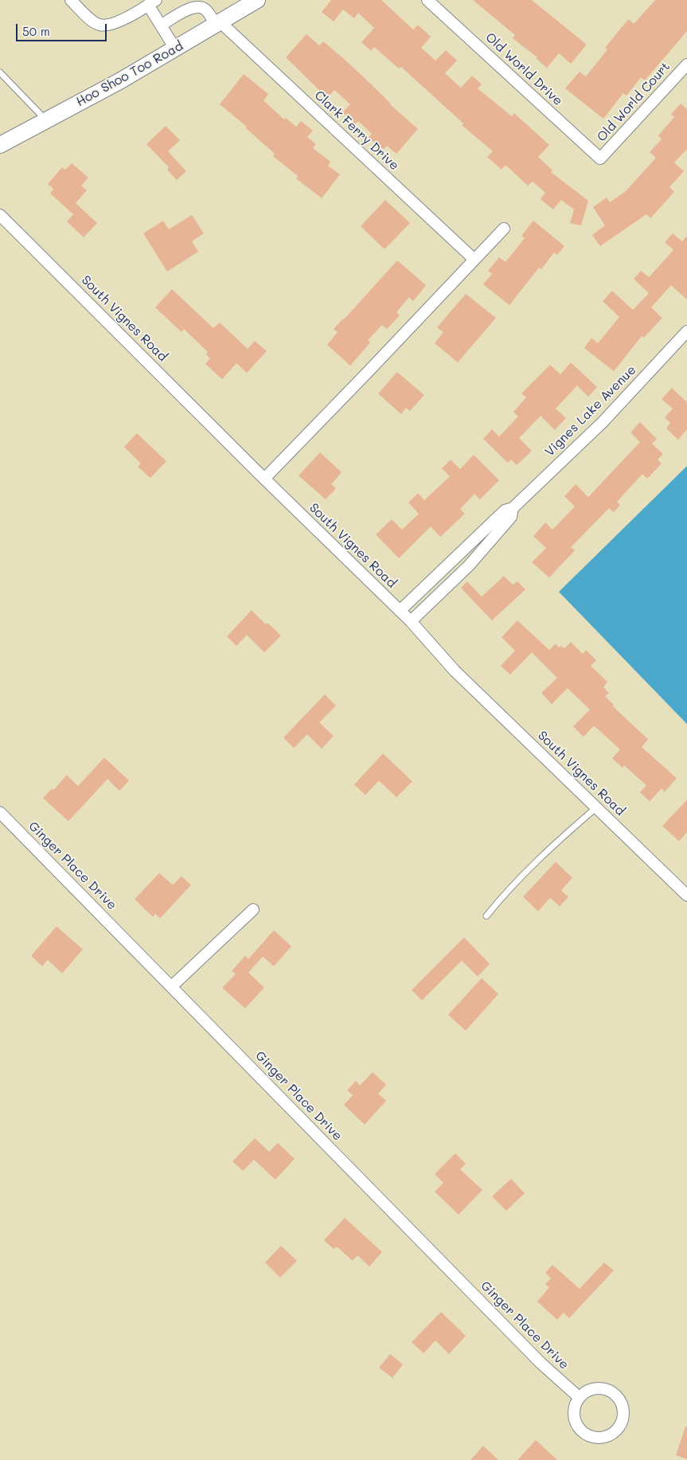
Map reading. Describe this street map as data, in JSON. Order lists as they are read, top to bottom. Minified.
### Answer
{"streets":{"street":["Old World Drive","Hoo Shoo Too Road","Old World Court","Clark Ferry Drive","South Vignes Road","Vignes Lake Avenue","Ginger Place Drive"]},"crossings":[["Old World Drive","Old World Court"],["Hoo Shoo Too Road","Clark Ferry Drive"],["South Vignes Road","Vignes Lake Avenue"]],"scale_bar":"50 m"}
